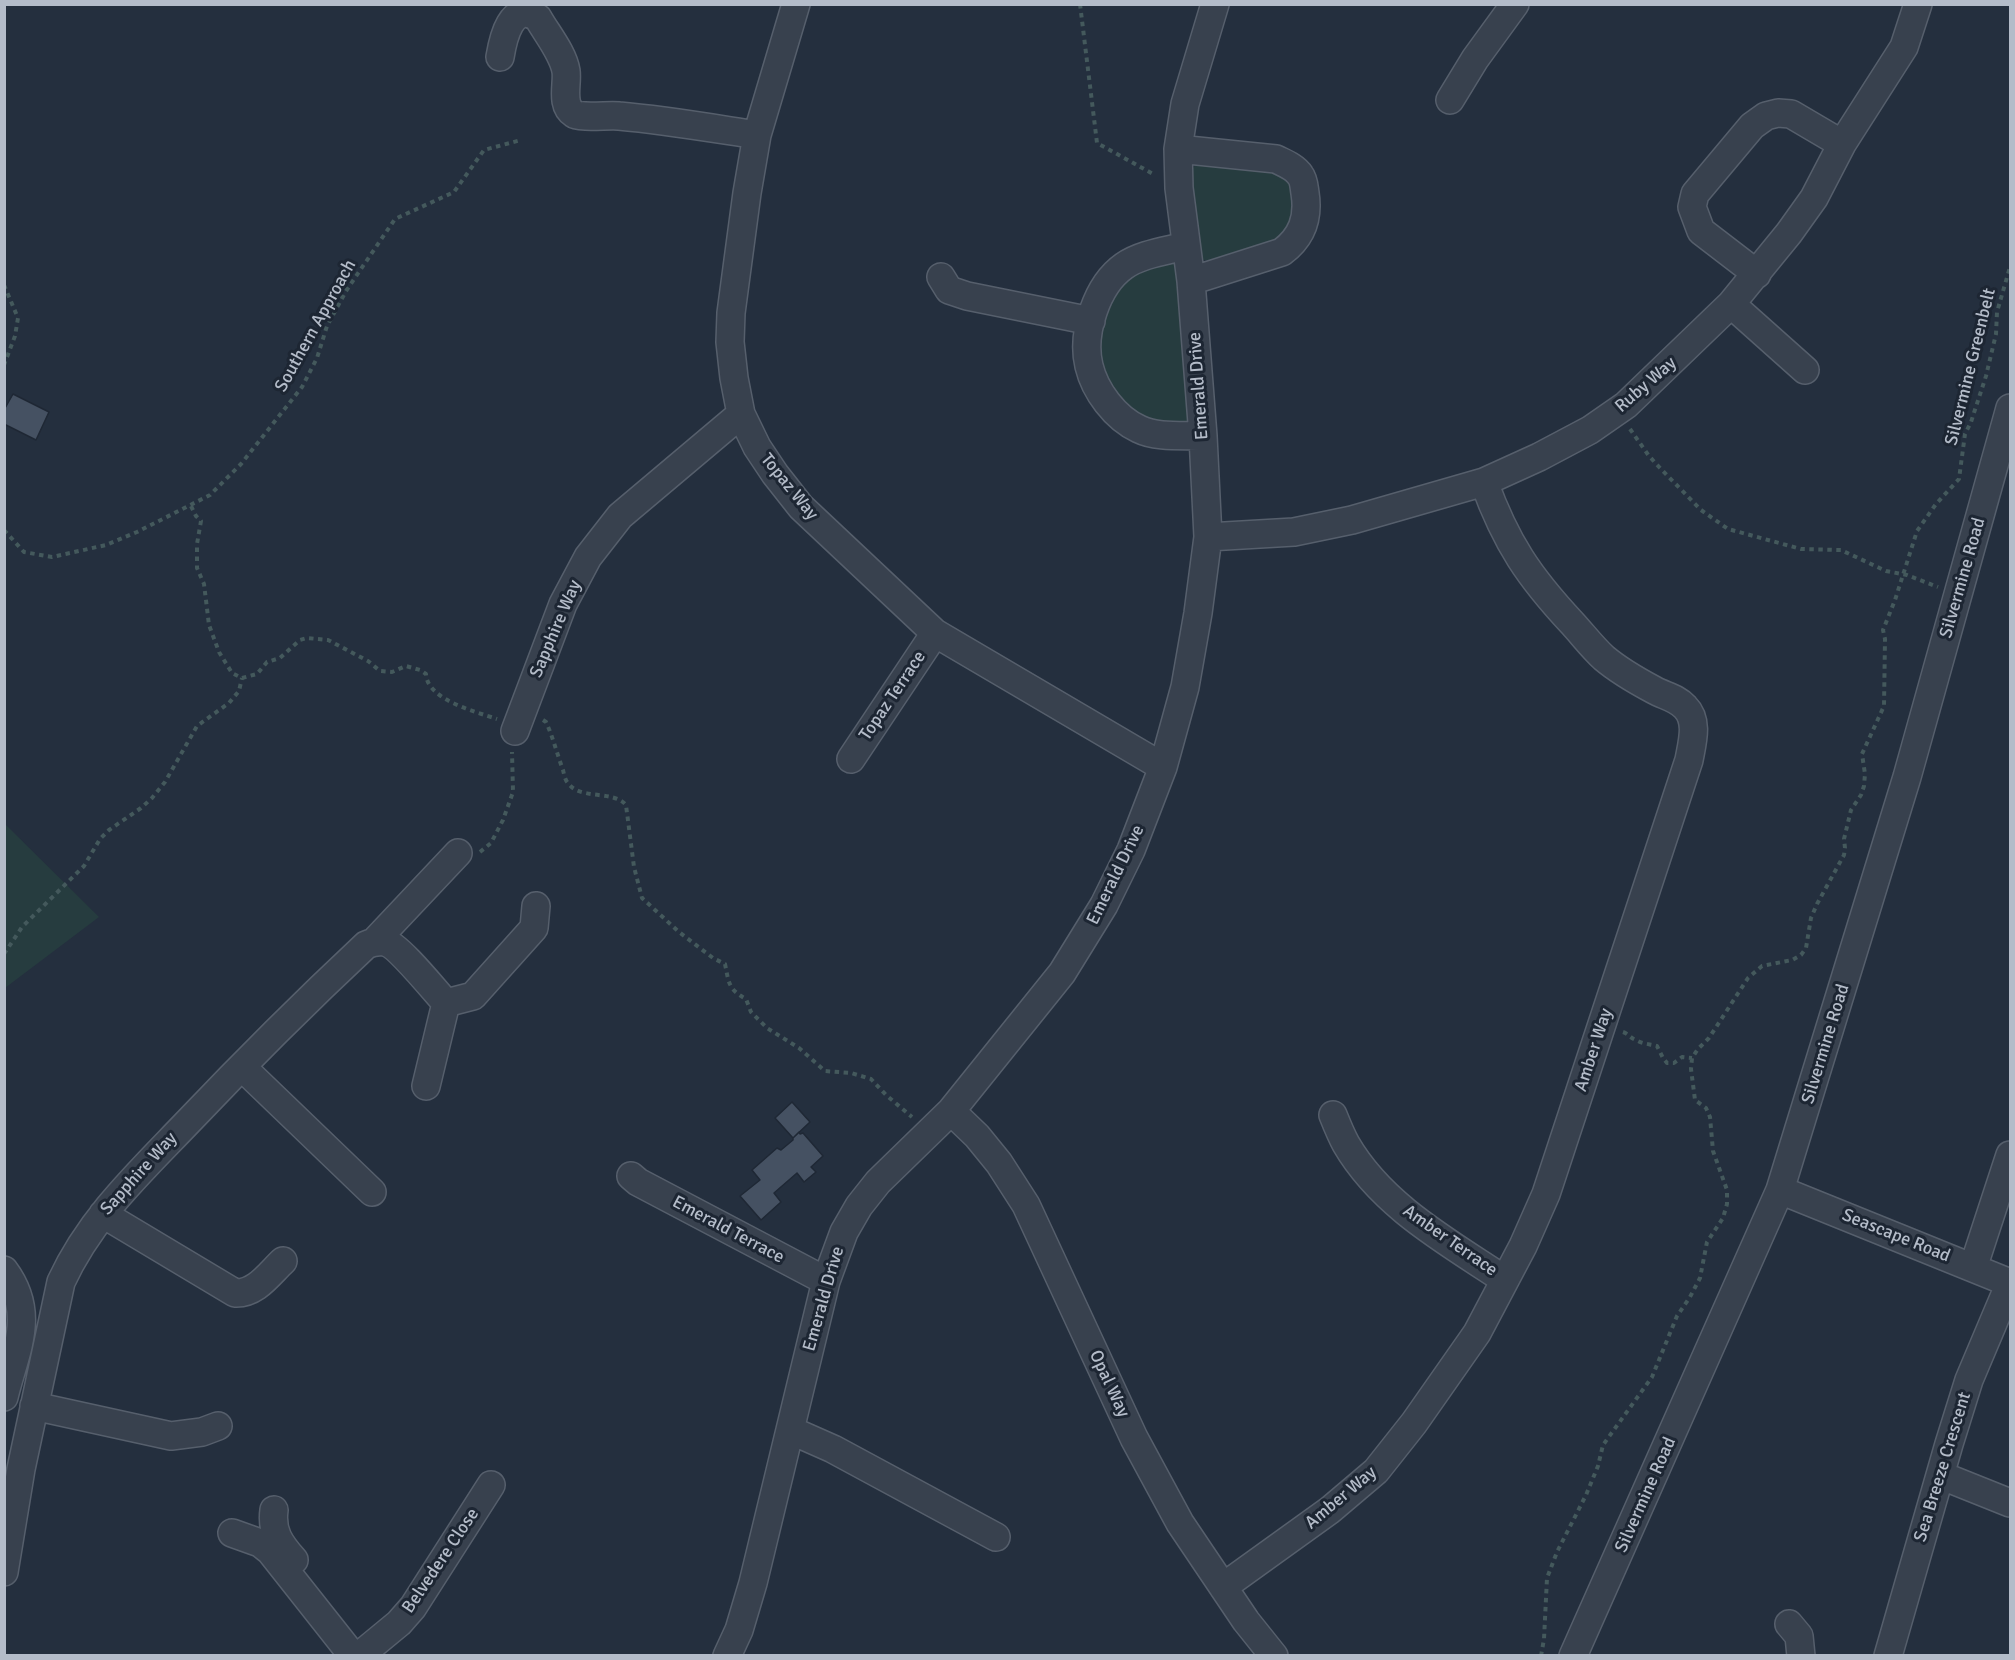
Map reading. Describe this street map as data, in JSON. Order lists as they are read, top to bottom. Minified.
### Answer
{"streets":{"street":["Ruby Way","Emerald Drive","Topaz Way","Silvermine Road","Sapphire Way","Topaz Terrace","Amber Way","Emerald Terrace","Seascape Road","Amber Terrace","Opal Way","Sea Breeze Crescent","Belvedere Close"],"path":["Southern Approach","Silvermine Greenbelt"]},"crossings":[["Ruby Way","Emerald Drive"],["Ruby Way","Amber Way"],["Emerald Drive","Topaz Way"],["Emerald Drive","Emerald Terrace"],["Emerald Drive","Opal Way"],["Topaz Way","Sapphire Way"],["Topaz Way","Topaz Terrace"],["Silvermine Road","Seascape Road"],["Amber Way","Amber Terrace"],["Amber Way","Opal Way"],["Seascape Road","Sea Breeze Crescent"]]}
